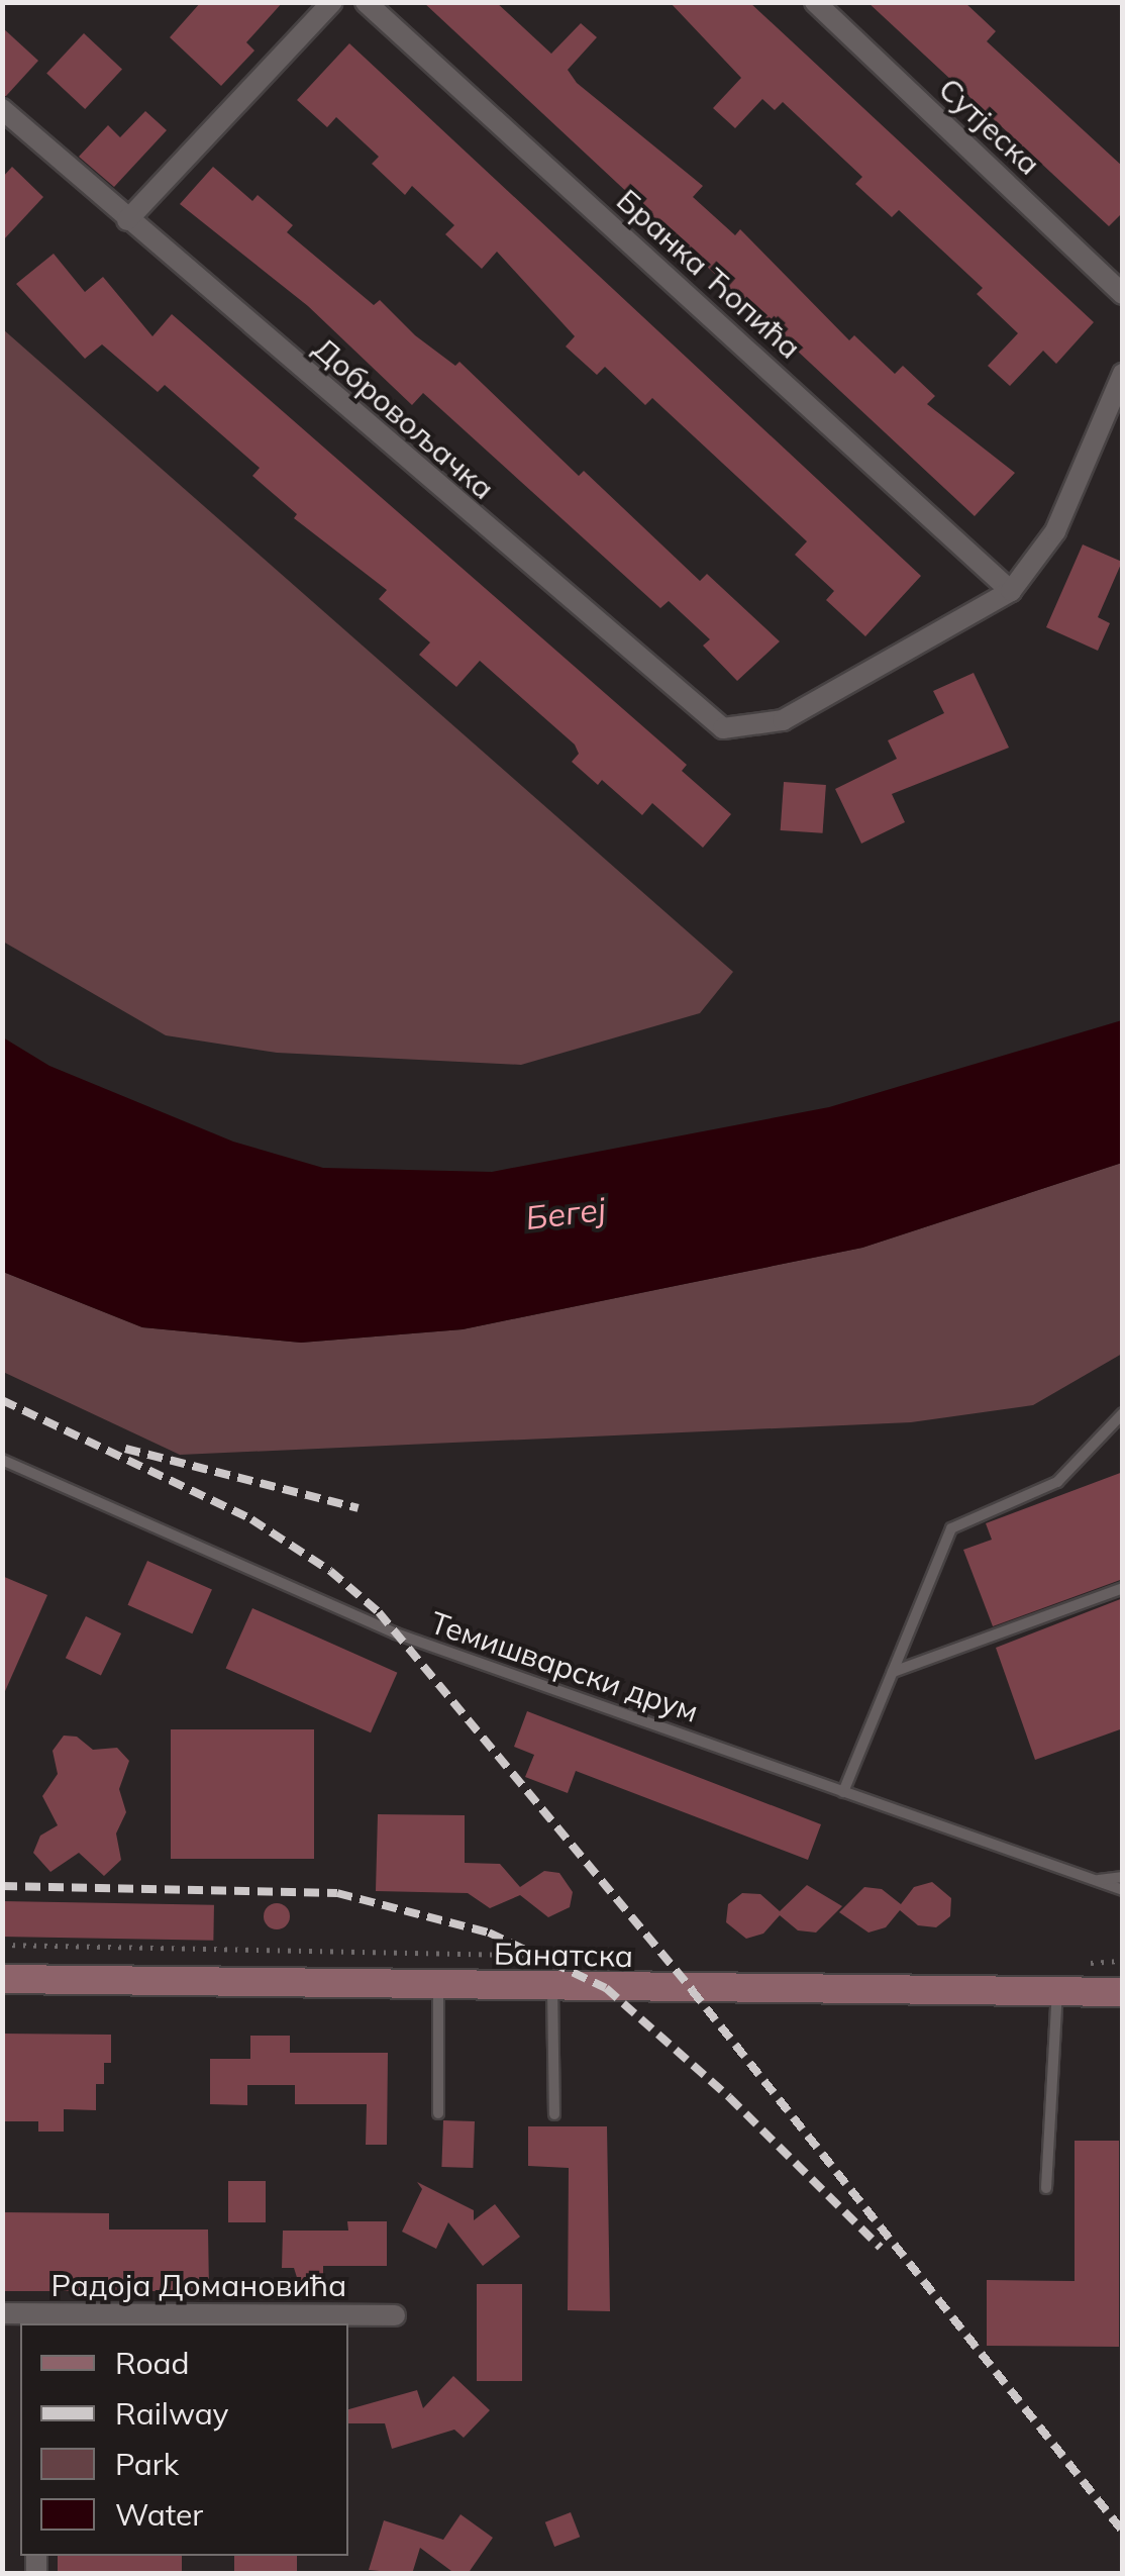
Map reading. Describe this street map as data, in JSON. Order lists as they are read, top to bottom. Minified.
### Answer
{"streets":{"main road":["Банатска"],"street":["Сутјеска","Бранка Ћопића","Добровољачка","Радоја Домановића"],"lane":["Темишварски друм"]},"crossings":[["Бранка Ћопића","Добровољачка"]],"water":["Бегеј"],"legend":["Road","Railway","Park","Water"]}
